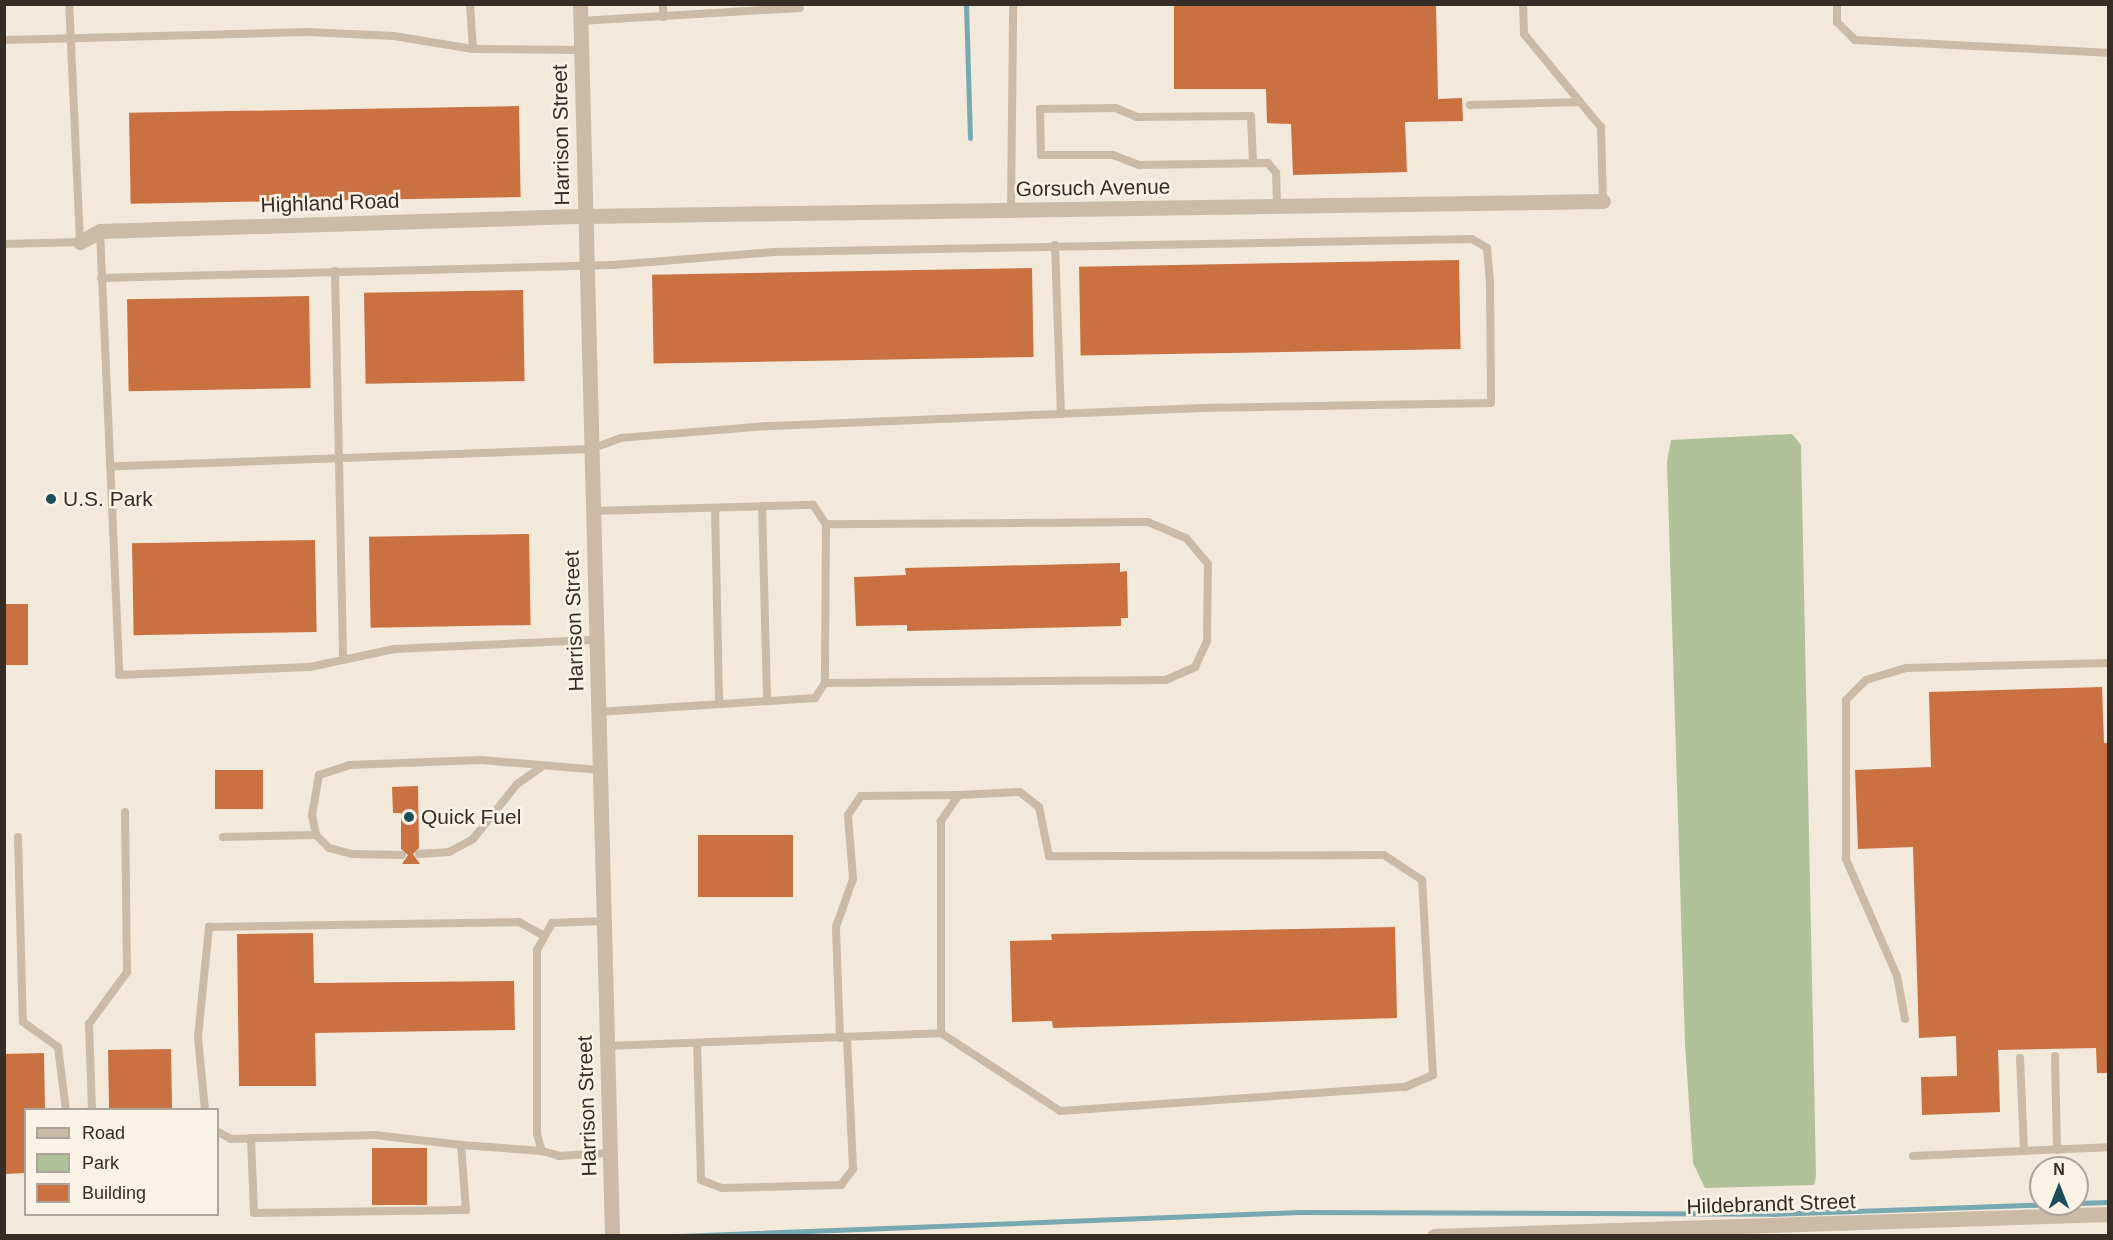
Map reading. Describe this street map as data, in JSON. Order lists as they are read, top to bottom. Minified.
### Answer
{"streets":{"street":["Harrison Street","Gorsuch Avenue","Highland Road","Hildebrandt Street"]},"crossings":[["Harrison Street","Gorsuch Avenue"],["Harrison Street","Highland Road"],["Gorsuch Avenue","Highland Road"]],"places":["U.S. Park","Quick Fuel"],"legend":["Road","Park","Building"],"north":"top"}
